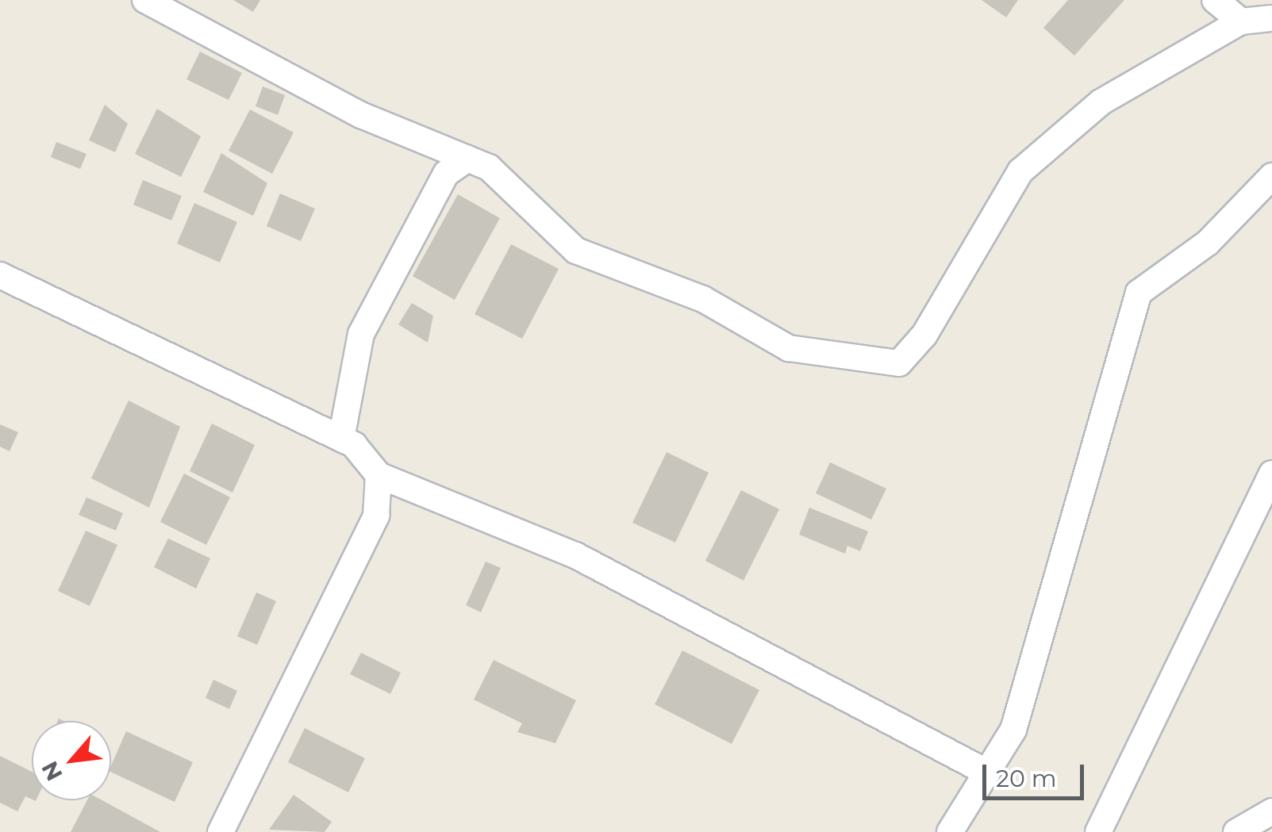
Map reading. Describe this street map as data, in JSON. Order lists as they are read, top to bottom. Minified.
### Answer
{"scale_bar":"20 m","north":"bottom left"}
